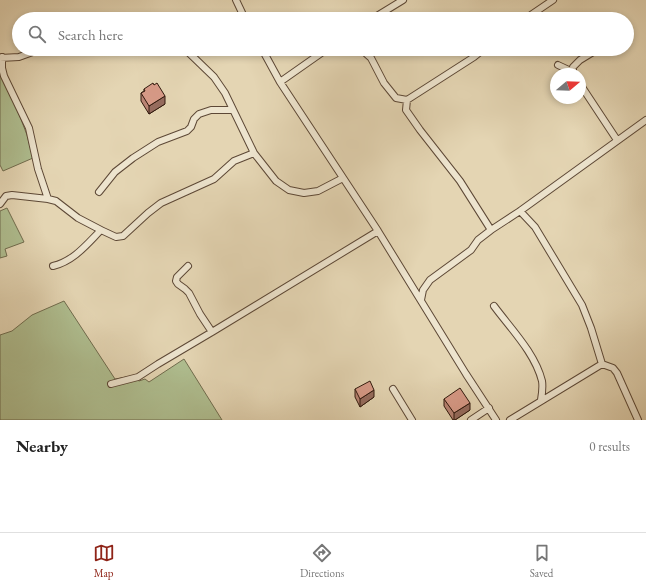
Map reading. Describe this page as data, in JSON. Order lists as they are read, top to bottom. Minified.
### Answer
{"north":"right","page":{"search":"Search here","heading":["Nearby","0 results"],"nav":["Map","Directions","Saved"]}}
